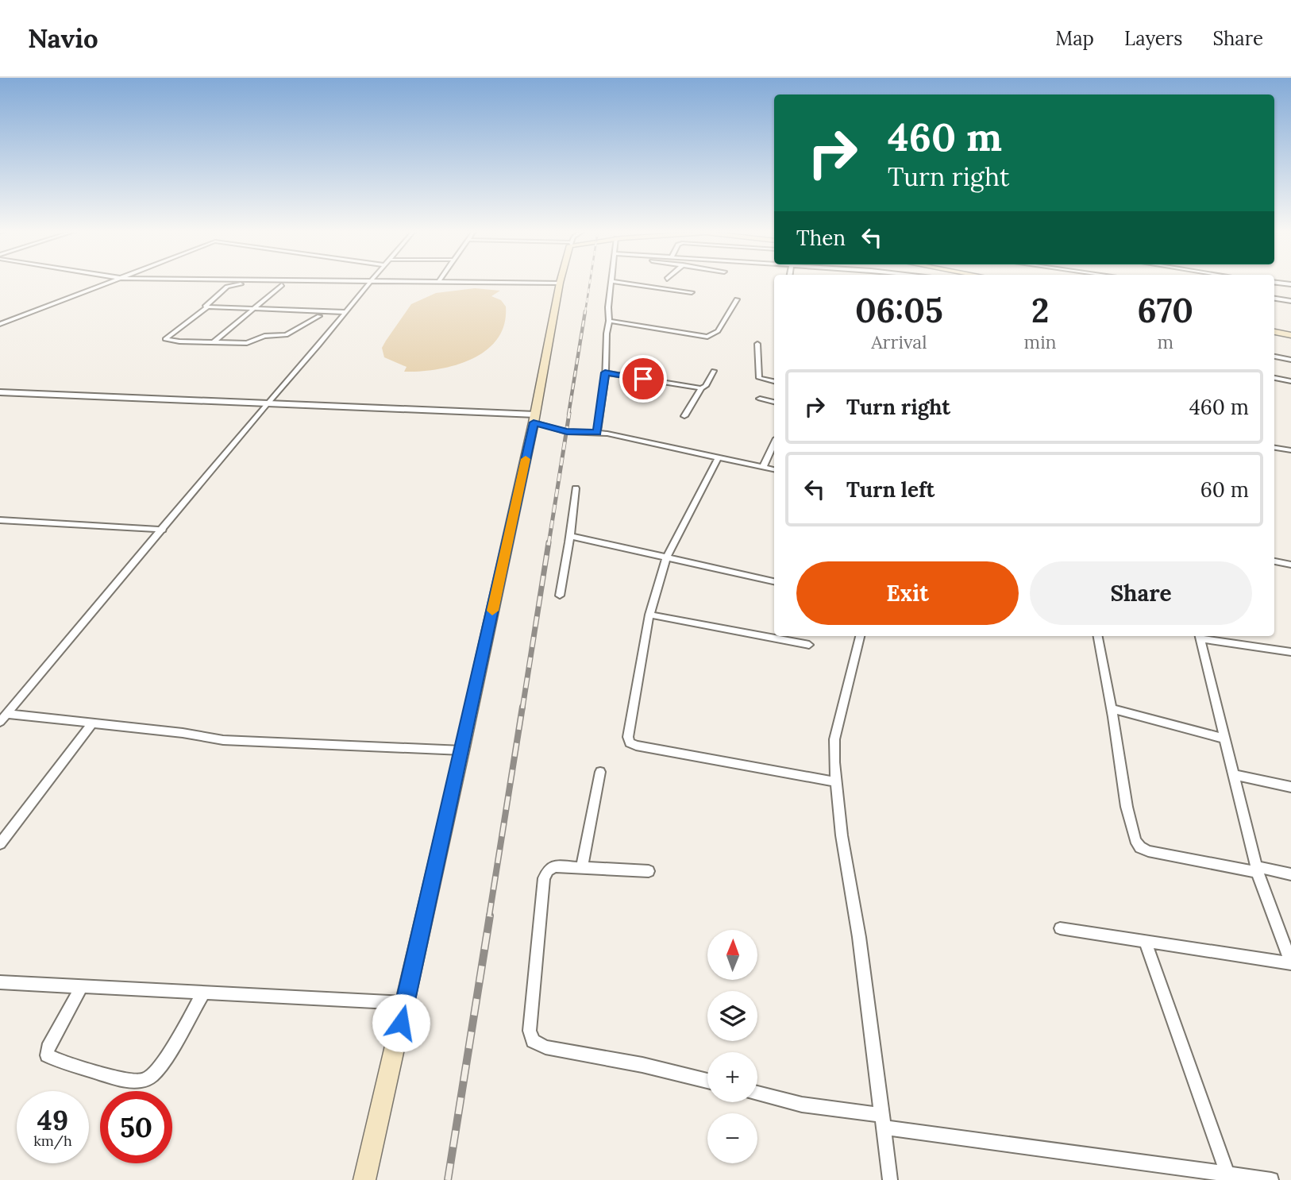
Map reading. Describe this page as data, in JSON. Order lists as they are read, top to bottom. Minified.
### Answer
{"north":"top","page":{"header":"Navio","nav":["Map","Layers","Share"],"turn":["460 m","Turn right"],"then":"Then","eta":["06:05","Arrival","2","min","670","m"],"list":[{"name":"Turn right","value":"460 m"},{"name":"Turn left","value":"60 m"}],"buttons":["Exit","Share"],"map_buttons":["+","−"],"speed":"49 km/h","limit":"50"}}
